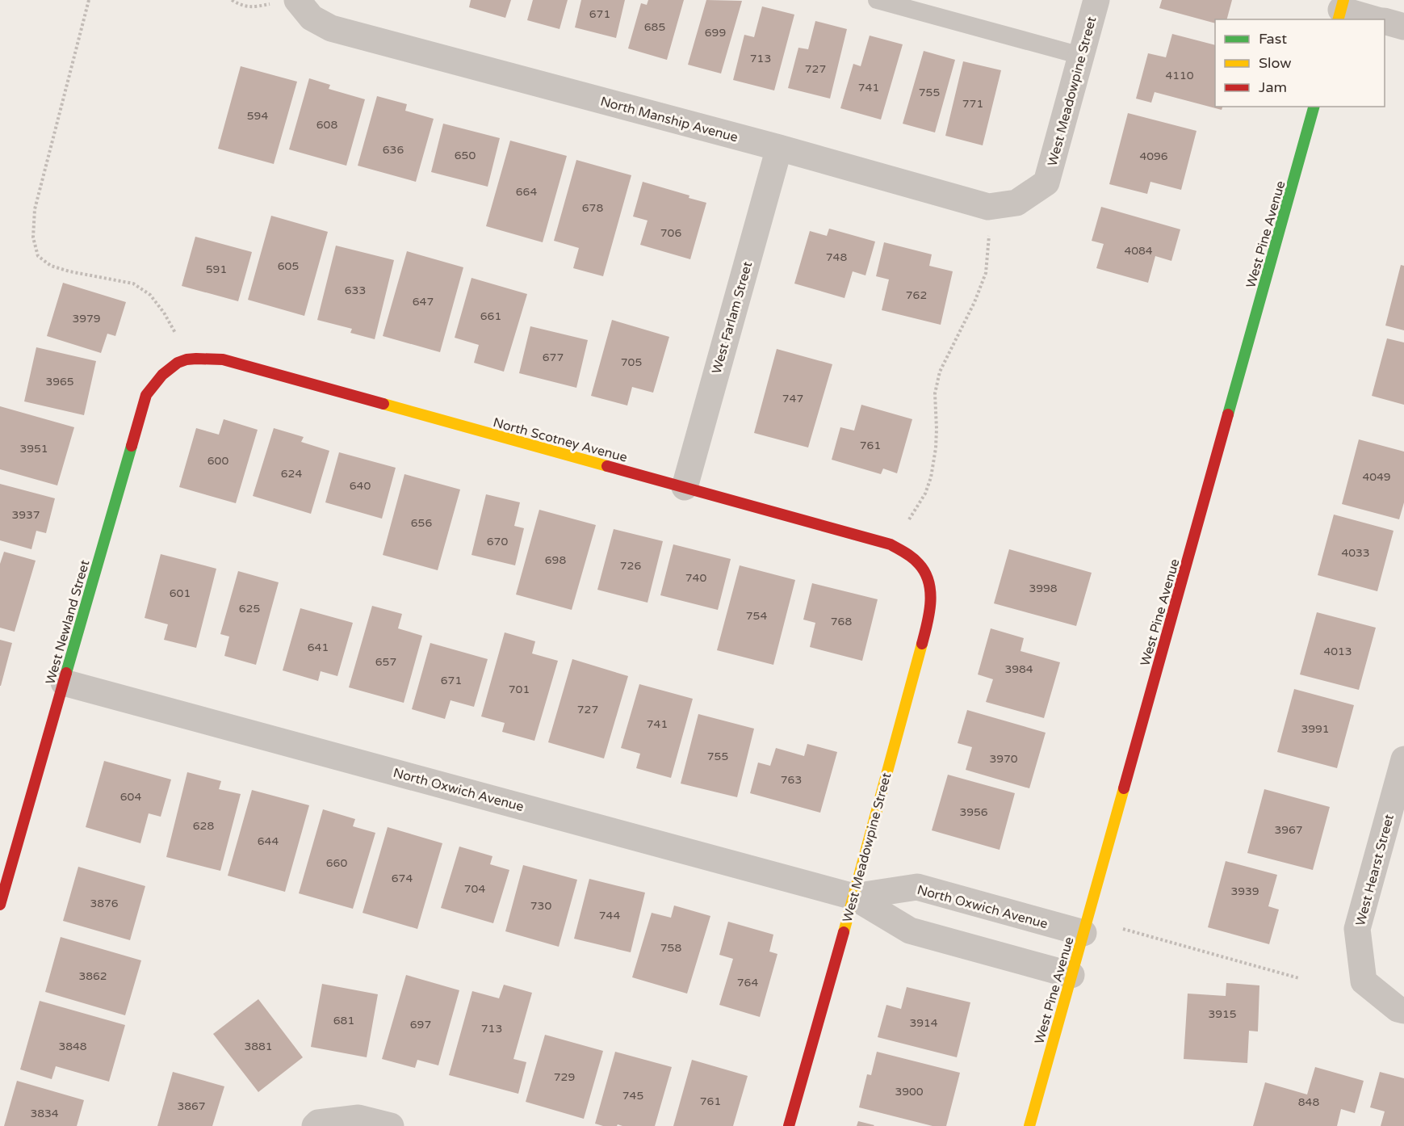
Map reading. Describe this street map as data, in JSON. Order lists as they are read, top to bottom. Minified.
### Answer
{"streets":{"street":["West Meadowpine Street","North Manship Avenue","West Pine Avenue","West Farlam Street","North Scotney Avenue","West Newland Street","North Oxwich Avenue","West Hearst Street"]},"crossings":[["West Meadowpine Street","North Manship Avenue"],["West Meadowpine Street","North Scotney Avenue"],["West Meadowpine Street","North Oxwich Avenue"],["North Manship Avenue","West Farlam Street"],["West Pine Avenue","North Oxwich Avenue"],["West Farlam Street","North Scotney Avenue"],["North Scotney Avenue","West Newland Street"],["West Newland Street","North Oxwich Avenue"]],"house_numbers":["671","685","699","713","727","4110","741","755","771","594","608","636","650","4096","664","678","706","4084","748","605","591","633","762","647","661","3979","677","705","3965","747","761","3951","600","624","4049","640","3937","656","670","4033","698","726","740","3998","601","625","754","768","641","4013","657","3984","671","701","727","741","3991","755","3970","763","604","3956","628","3967","644","660","674","704","3939","3876","730","744","758","3862","764","3915","681","3914","697","713","3848","3881","729","3900","745","761","848","3867","3834"],"legend":["Fast","Slow","Jam"]}
